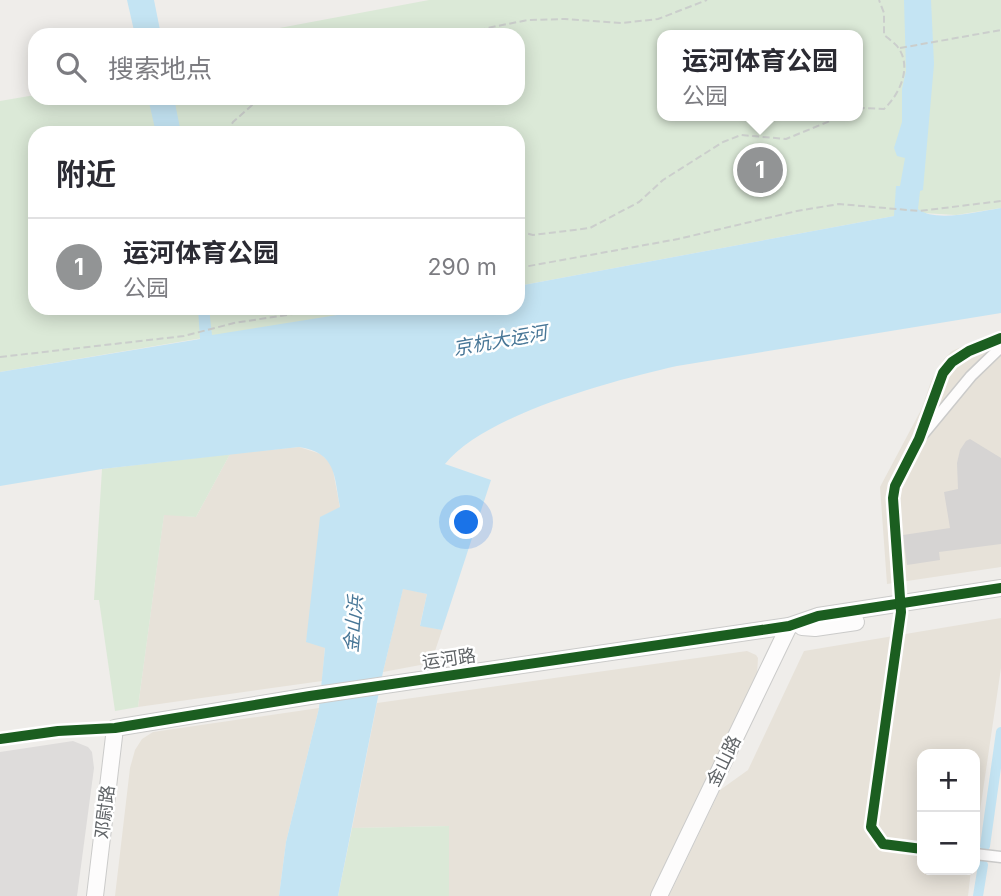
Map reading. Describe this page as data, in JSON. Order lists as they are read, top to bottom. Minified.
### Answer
{"streets":{"street":["运河路","金山路","邓尉路"]},"crossings":[["运河路","金山路"],["运河路","邓尉路"]],"water":["京杭大运河","金山浜"],"page":{"search":"搜索地点","popup":["运河体育公园","公园"],"heading":"附近","pins":"1","list":[{"mark":"1","name":"运河体育公园","note":"公园","value":"290 m"}],"map_buttons":["+","−"]}}
